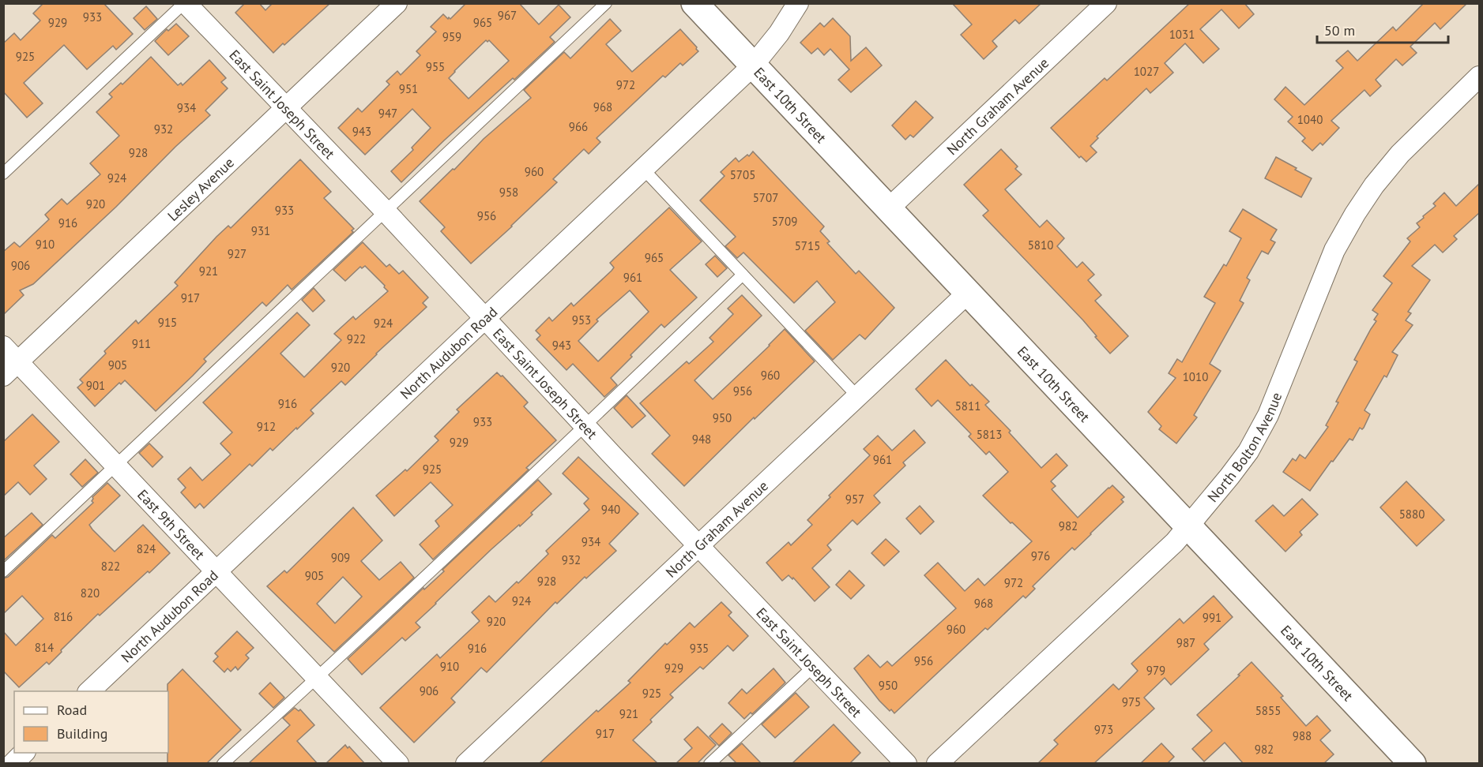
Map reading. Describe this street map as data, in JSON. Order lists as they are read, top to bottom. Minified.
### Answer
{"streets":{"main road":["East 10th Street"],"street":["East Saint Joseph Street","North Graham Avenue","Lesley Avenue","North Audubon Road","North Bolton Avenue","East 9th Street"]},"crossings":[["East 10th Street","North Graham Avenue"],["East 10th Street","North Audubon Road"],["East 10th Street","North Bolton Avenue"],["East Saint Joseph Street","North Graham Avenue"],["East Saint Joseph Street","Lesley Avenue"],["East Saint Joseph Street","North Audubon Road"],["Lesley Avenue","East 9th Street"],["North Audubon Road","East 9th Street"]],"house_numbers":["967","933","929","965","1031","959","925","955","1027","972","951","968","934","947","1040","966","932","943","928","960","5705","924","958","5707","920","933","956","5709","916","931","910","5810","5715","927","965","906","921","961","917","953","915","924","922","911","943","905","920","960","1010","901","956","916","5811","950","933","912","5813","948","929","961","925","957","940","5880","982","934","824","976","909","932","822","905","928","972","820","924","968","816","991","920","960","987","814","916","935","956","910","929","979","950","906","925","975","5855","921","973","917","988","982"],"legend":["Road","Building"],"scale_bar":"50 m"}
